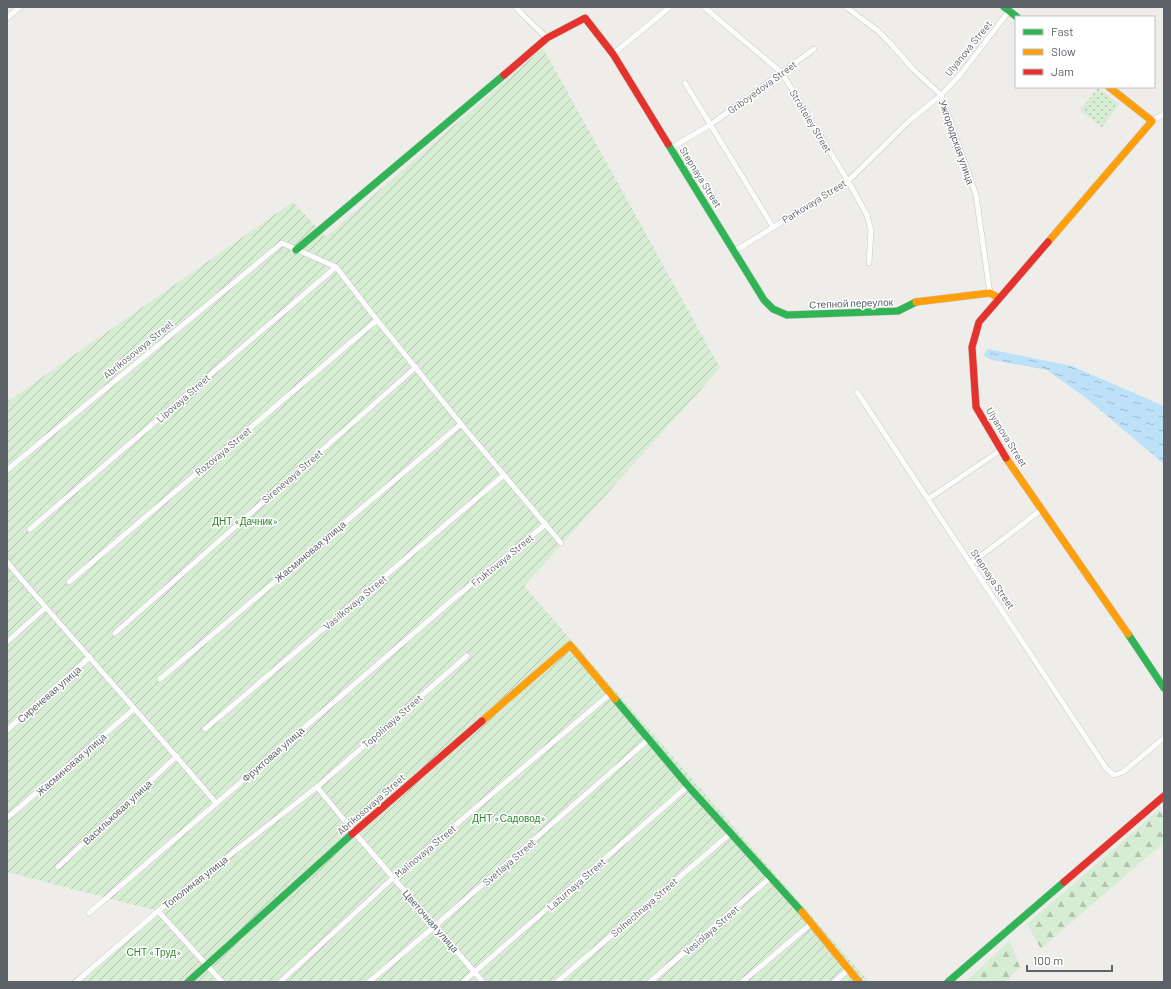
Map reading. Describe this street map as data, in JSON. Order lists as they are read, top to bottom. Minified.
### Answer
{"streets":{"street":["Ulyanova Street","Griboyedova Street","Stroiteley Street","Ужгородская улица","Stepnaya Street","Parkovaya Street","Степной переулок","Abrikosovaya Street","Lipovaya Street","Rozovaya Street","Sirenevaya Street","Жасминовая улица","Fruktovaya Street","Vasilkovaya Street","Сиреневая улица","Topolinaya Street","Васильковая улица","Malinovaya Street","Svetlaya Street","Тополиная улица","Lazurnaya Street","Solnechnaya Street","Цветочная улица","Vesiolaya Street"]},"crossings":[["Ulyanova Street","Ужгородская улица"],["Ulyanova Street","Parkovaya Street"],["Griboyedova Street","Stroiteley Street"],["Griboyedova Street","Stepnaya Street"],["Stroiteley Street","Parkovaya Street"],["Ужгородская улица","Parkovaya Street"],["Ужгородская улица","Степной переулок"],["Stepnaya Street","Parkovaya Street"],["Stepnaya Street","Степной переулок"],["Abrikosovaya Street","Malinovaya Street"],["Abrikosovaya Street","Цветочная улица"],["Topolinaya Street","Тополиная улица"],["Topolinaya Street","Цветочная улица"],["Malinovaya Street","Цветочная улица"],["Svetlaya Street","Цветочная улица"],["Тополиная улица","Цветочная улица"],["Lazurnaya Street","Цветочная улица"]],"parks":["ДНТ «Дачник»","ДНТ «Садовод»","СНТ «Труд»"],"legend":["Fast","Slow","Jam"],"scale_bar":"100 m"}
